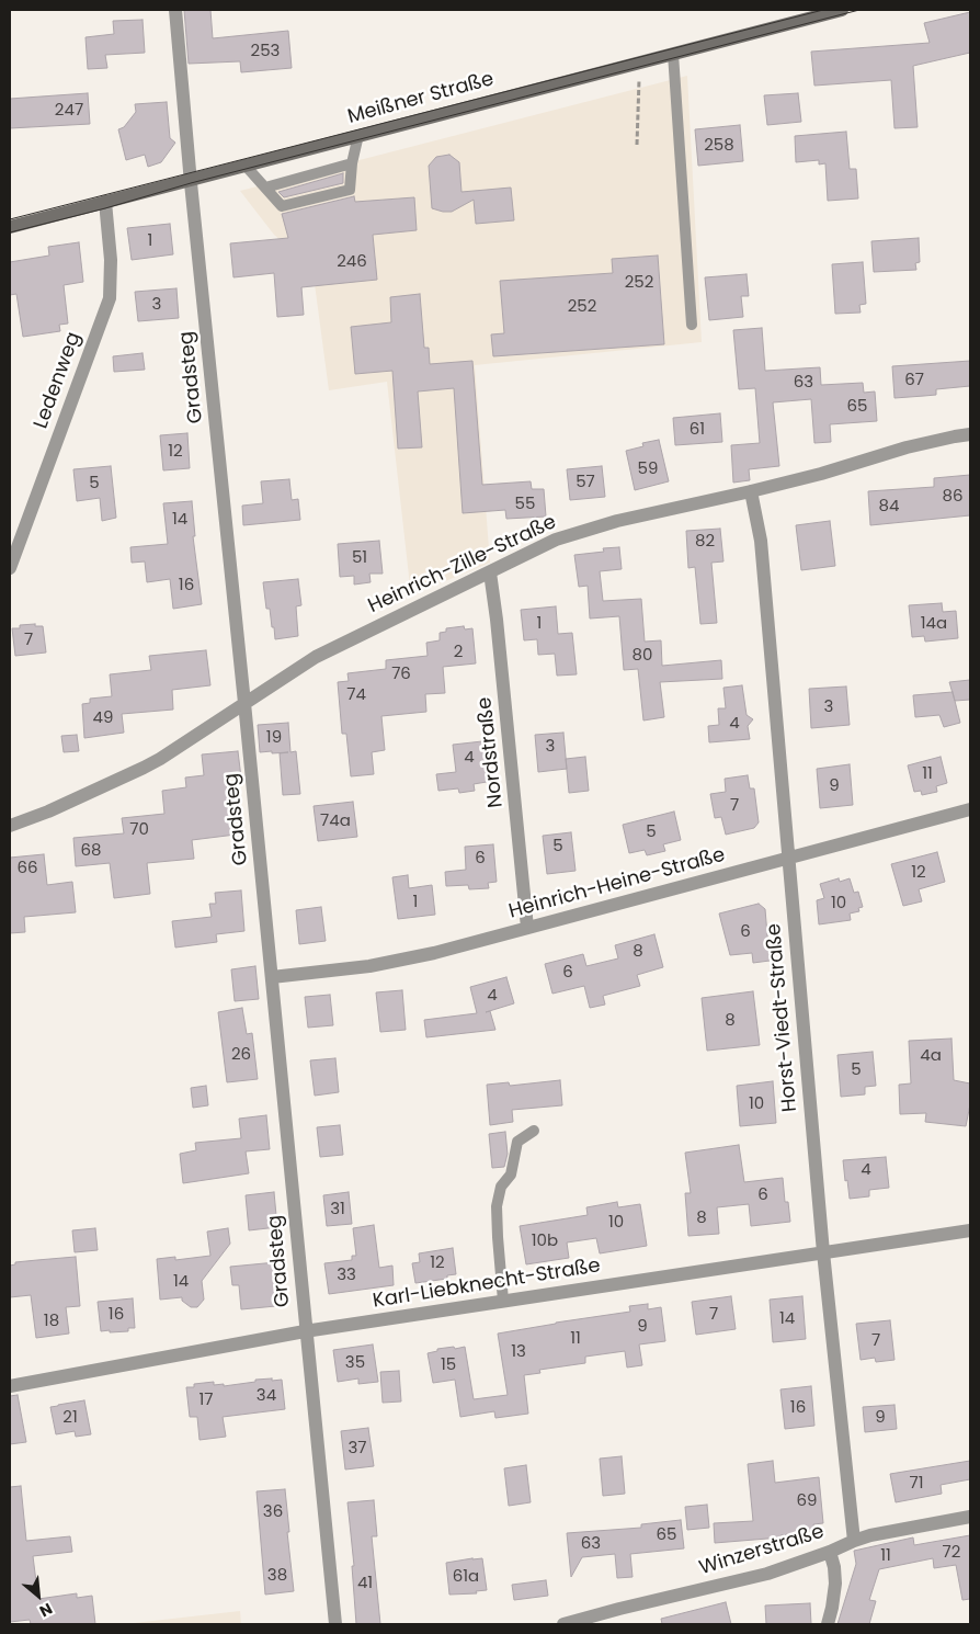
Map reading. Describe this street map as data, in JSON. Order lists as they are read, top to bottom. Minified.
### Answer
{"streets":{"main road":["Meißner Straße"],"street":["Gradsteg","Ledenweg","Heinrich-Zille-Straße","Nordstraße","Heinrich-Heine-Straße","Horst-Viedt-Straße","Karl-Liebknecht-Straße","Winzerstraße"]},"crossings":[["Meißner Straße","Gradsteg"],["Meißner Straße","Ledenweg"],["Gradsteg","Heinrich-Zille-Straße"],["Gradsteg","Heinrich-Heine-Straße"],["Gradsteg","Karl-Liebknecht-Straße"],["Heinrich-Zille-Straße","Nordstraße"],["Heinrich-Zille-Straße","Horst-Viedt-Straße"],["Nordstraße","Heinrich-Heine-Straße"],["Heinrich-Heine-Straße","Horst-Viedt-Straße"],["Horst-Viedt-Straße","Karl-Liebknecht-Straße"],["Horst-Viedt-Straße","Winzerstraße"]],"house_numbers":["253","247","258","1","246","252","3","252","67","63","65","61","12","59","57","5","86","55","84","14","82","51","16","1","14a","7","2","80","76","74","3","49","4","19","3","4","11","9","7","74a","70","5","5","68","6","66","12","1","10","6","8","6","4","8","26","4a","5","10","4","6","31","8","10","10b","12","33","14","16","7","14","18","9","11","7","13","35","15","34","17","16","21","9","37","71","69","36","65","63","72","11","38","61a","41"],"north":"bottom right"}
